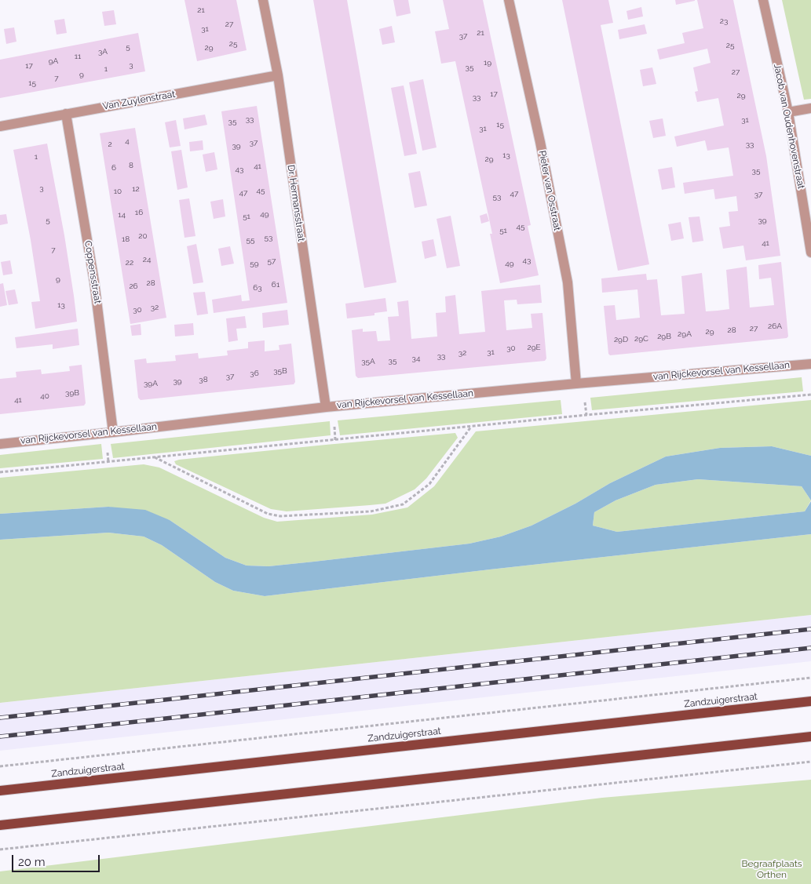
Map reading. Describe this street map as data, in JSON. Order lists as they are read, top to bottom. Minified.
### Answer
{"streets":{"main road":["Zandzuigerstraat"],"street":["Van Zuylenstraat","Jacob van Oudenhovenstraat","Pieter van Osstraat","Dr. Hermansstraat","Coppensstraat","van Rijckevorsel van Kessellaan"]},"crossings":[["Van Zuylenstraat","Dr. Hermansstraat"],["Van Zuylenstraat","Coppensstraat"],["Pieter van Osstraat","van Rijckevorsel van Kessellaan"],["Dr. Hermansstraat","van Rijckevorsel van Kessellaan"],["Coppensstraat","van Rijckevorsel van Kessellaan"]],"parks":["Begraafplaats Orthen"],"house_numbers":["21","23","27","31","21","37","25","25","5","29","3A","11","9A","19","3","17","35","1","27","9","7","15","17","29","33","33","31","35","15","31","4","37","2","33","39","13","1","29","8","41","6","43","35","3","12","45","10","47","47","37","53","16","49","14","51","5","39","45","51","20","53","18","55","41","7","24","43","57","22","59","49","9","28","61","26","63","13","32","30","26A","27","28","29","29A","29B","29C","29D","29E","30","31","32","33","34","35","35A","35B","36","37","38","39","39A","39B","40","41"],"scale_bar":"20 m"}
